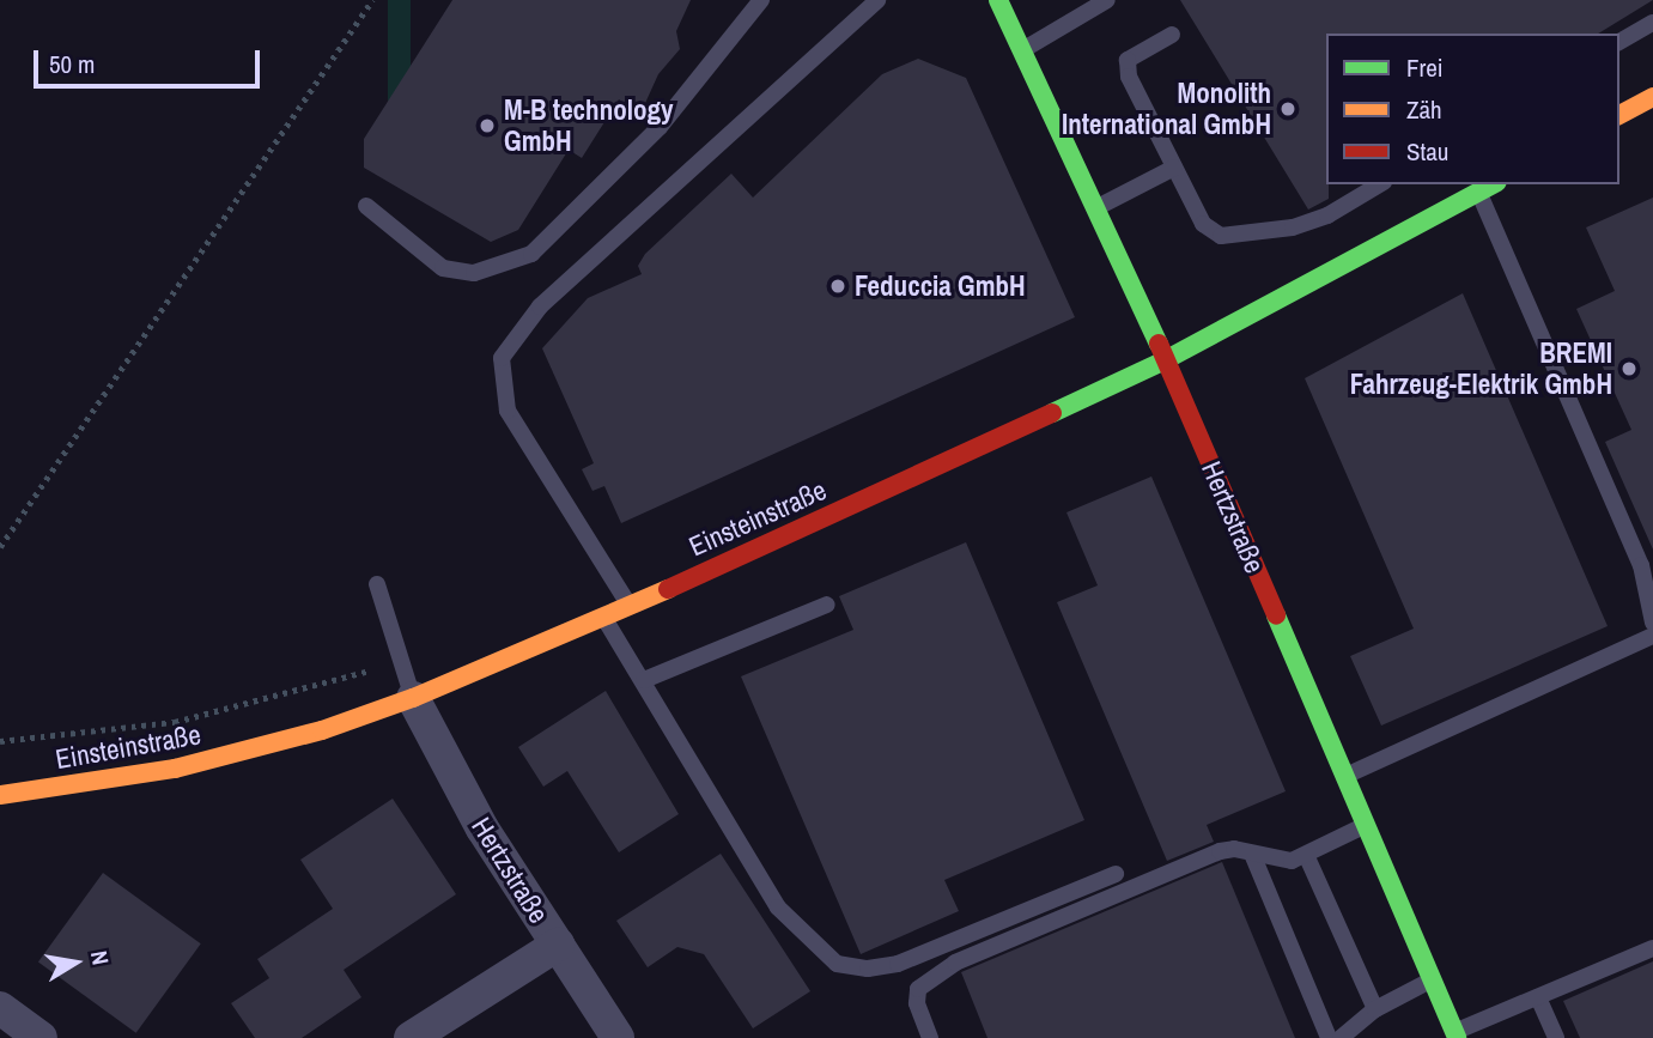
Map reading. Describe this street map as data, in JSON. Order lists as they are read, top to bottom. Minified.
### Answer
{"streets":{"street":["Hertzstraße","Einsteinstraße"]},"crossings":[["Hertzstraße","Einsteinstraße"]],"places":["Monolith International GmbH","M-B technology GmbH","Feduccia GmbH","BREMI Fahrzeug-Elektrik GmbH"],"legend":["Frei","Zäh","Stau"],"scale_bar":"50 m","north":"right"}
